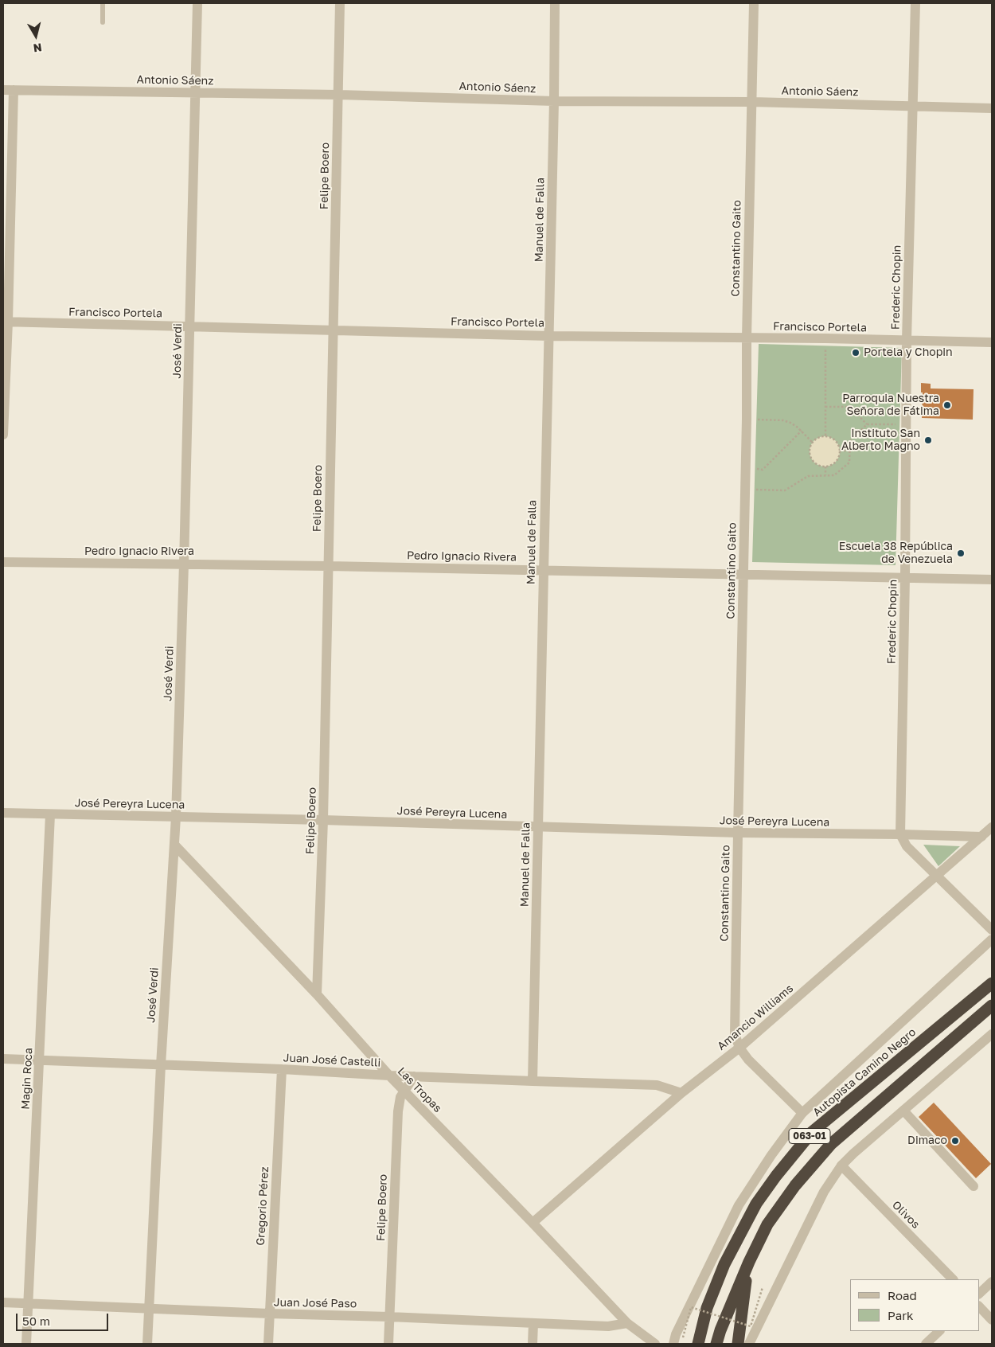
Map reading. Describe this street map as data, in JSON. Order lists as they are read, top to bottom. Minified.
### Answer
{"streets":{"highway":["Autopista Camino Negro","063-01"],"street":["Antonio Sáenz","Felipe Boero","Manuel de Falla","Constantino Gaito","Frederic Chopin","Francisco Portela","José Verdi","Pedro Ignacio Rivera","José Pereyra Lucena","Amancio Williams","Juan José Castelli","Magin Roca","Las Tropas","Gregorio Pérez","Olivos","Juan José Paso"]},"crossings":[["Antonio Sáenz","Felipe Boero"],["Antonio Sáenz","Manuel de Falla"],["Antonio Sáenz","Constantino Gaito"],["Antonio Sáenz","Frederic Chopin"],["Antonio Sáenz","José Verdi"],["Felipe Boero","Francisco Portela"],["Felipe Boero","Pedro Ignacio Rivera"],["Felipe Boero","José Pereyra Lucena"],["Felipe Boero","Juan José Castelli"],["Felipe Boero","Las Tropas"],["Felipe Boero","Juan José Paso"],["Manuel de Falla","Francisco Portela"],["Manuel de Falla","Pedro Ignacio Rivera"],["Manuel de Falla","José Pereyra Lucena"],["Manuel de Falla","Juan José Castelli"],["Constantino Gaito","Francisco Portela"],["Constantino Gaito","Pedro Ignacio Rivera"],["Constantino Gaito","José Pereyra Lucena"],["Constantino Gaito","Amancio Williams"],["Frederic Chopin","Francisco Portela"],["Frederic Chopin","Pedro Ignacio Rivera"],["Frederic Chopin","José Pereyra Lucena"],["Francisco Portela","José Verdi"],["José Verdi","Pedro Ignacio Rivera"],["José Verdi","José Pereyra Lucena"],["José Verdi","Juan José Castelli"],["José Verdi","Las Tropas"],["José Verdi","Juan José Paso"],["José Pereyra Lucena","Amancio Williams"],["José Pereyra Lucena","Magin Roca"],["Amancio Williams","Juan José Castelli"],["Amancio Williams","Las Tropas"],["Juan José Castelli","Magin Roca"],["Juan José Castelli","Las Tropas"],["Juan José Castelli","Gregorio Pérez"],["Magin Roca","Juan José Paso"],["Las Tropas","Juan José Paso"],["Gregorio Pérez","Juan José Paso"]],"places":["Portela y Chopin","Parroquia Nuestra Señora de Fátima","Instituto San Alberto Magno","Escuela 38 República de Venezuela","Dimaco"],"legend":["Road","Park"],"scale_bar":"50 m","north":"bottom"}
